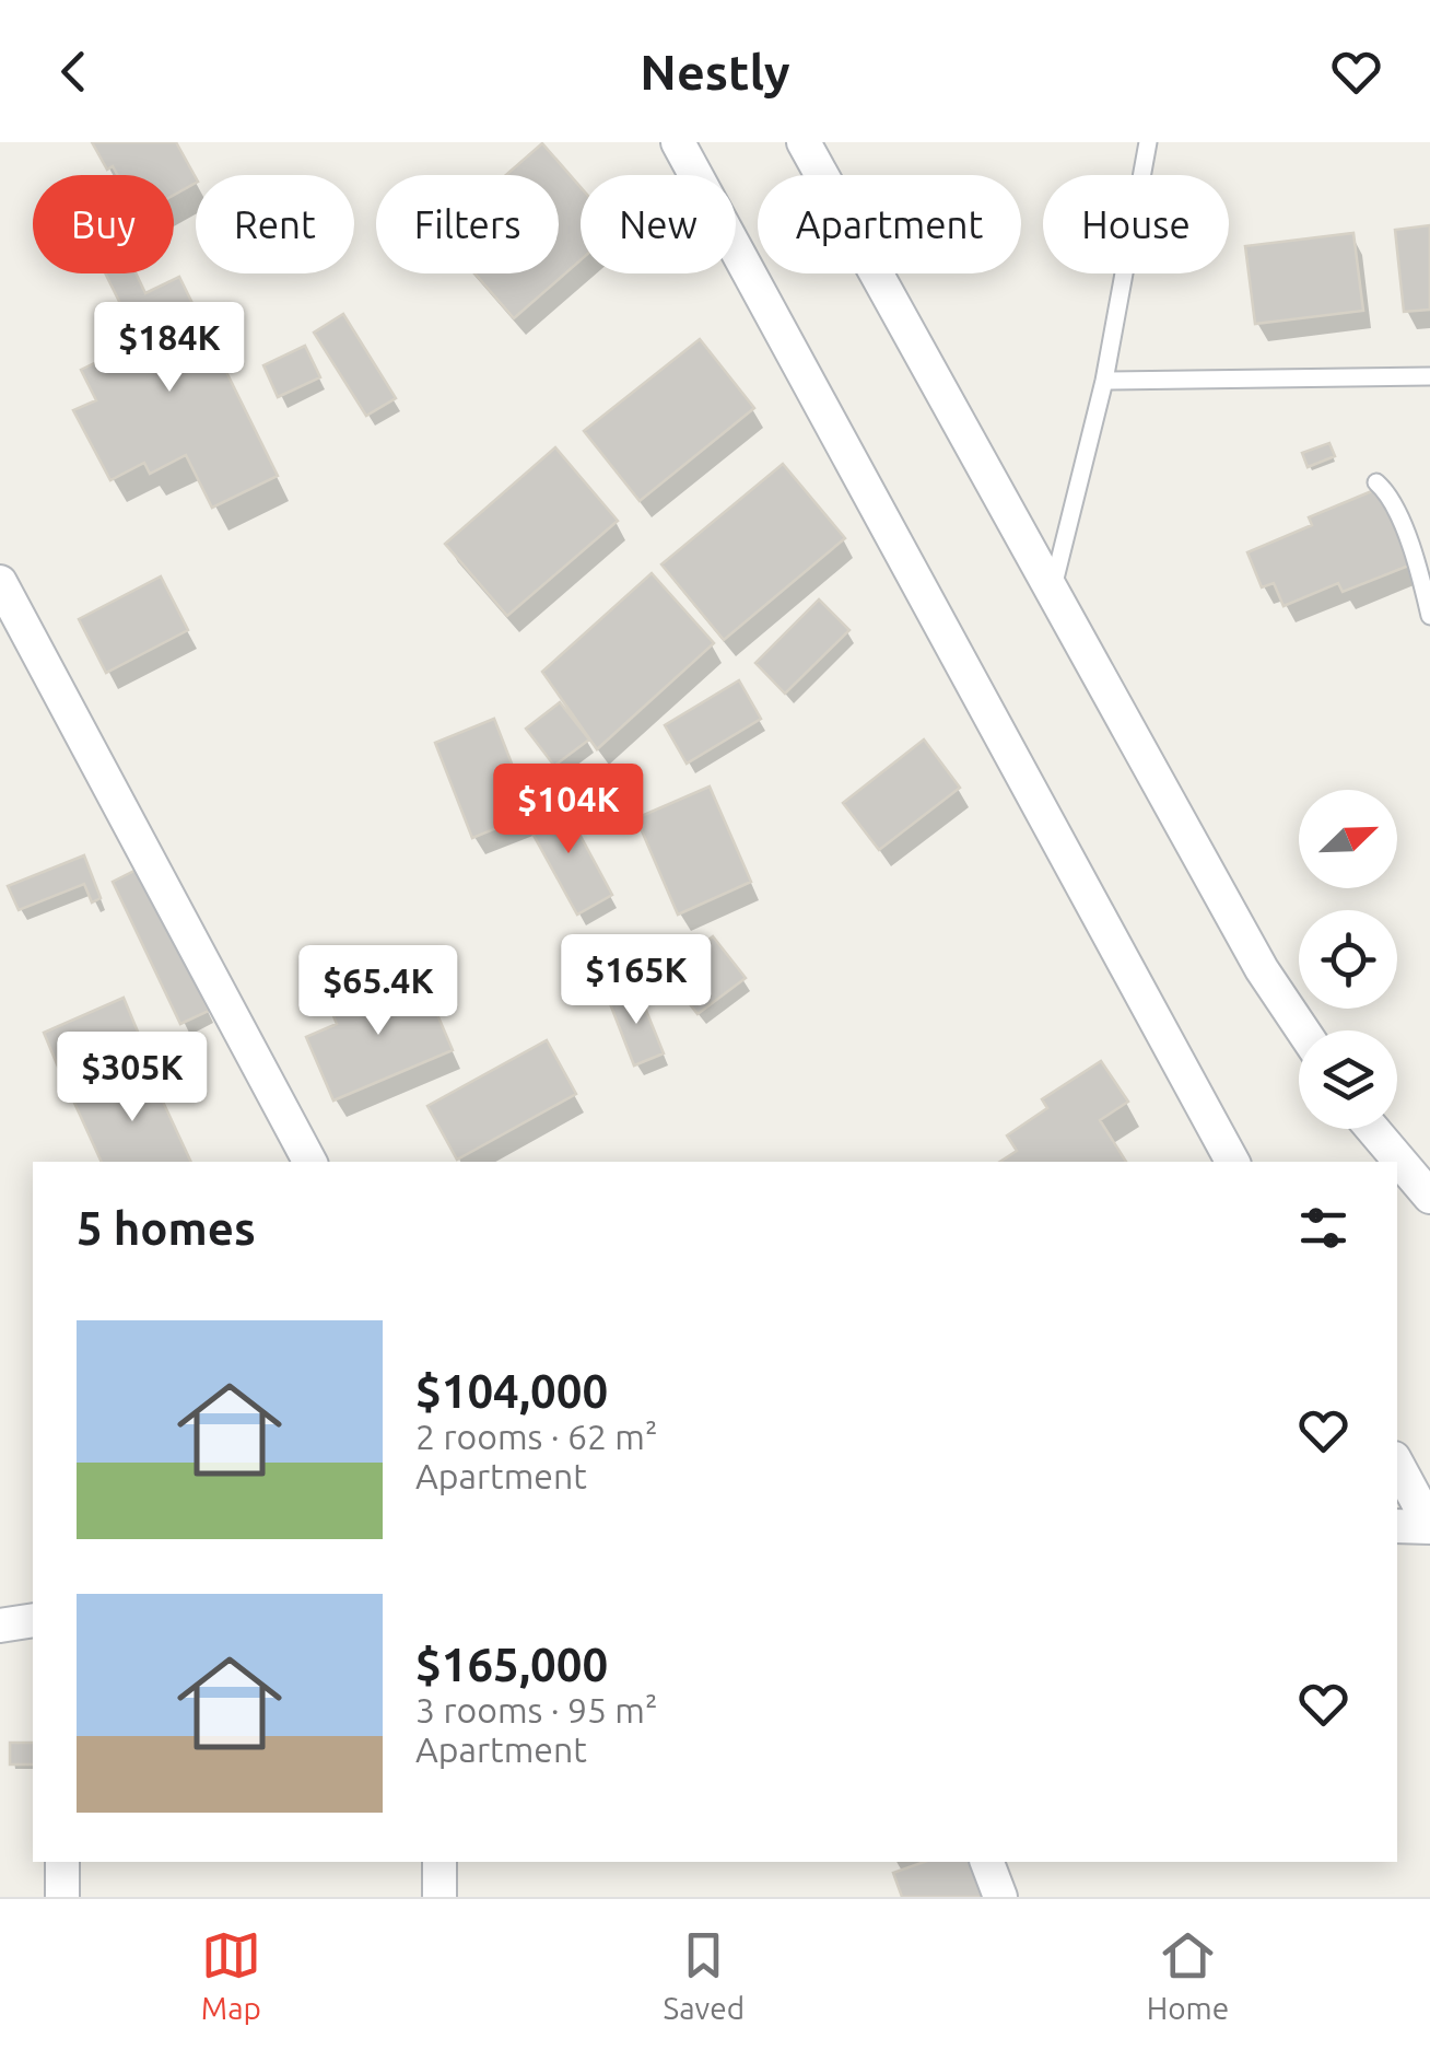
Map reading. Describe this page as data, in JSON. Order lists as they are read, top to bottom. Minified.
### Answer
{"north":"top right","page":{"header":"Nestly","chip":["Buy","Rent","Filters","New","Apartment","House"],"price":["$184K","$104K","$165K","$65.4K","$305K"],"heading":"5 homes","list":[{"name":"$104,000","note":"2 rooms · 62 m² · Apartment"},{"name":"$165,000","note":"3 rooms · 95 m² · Apartment"}],"tabs":["Map","Saved","Home"]}}
